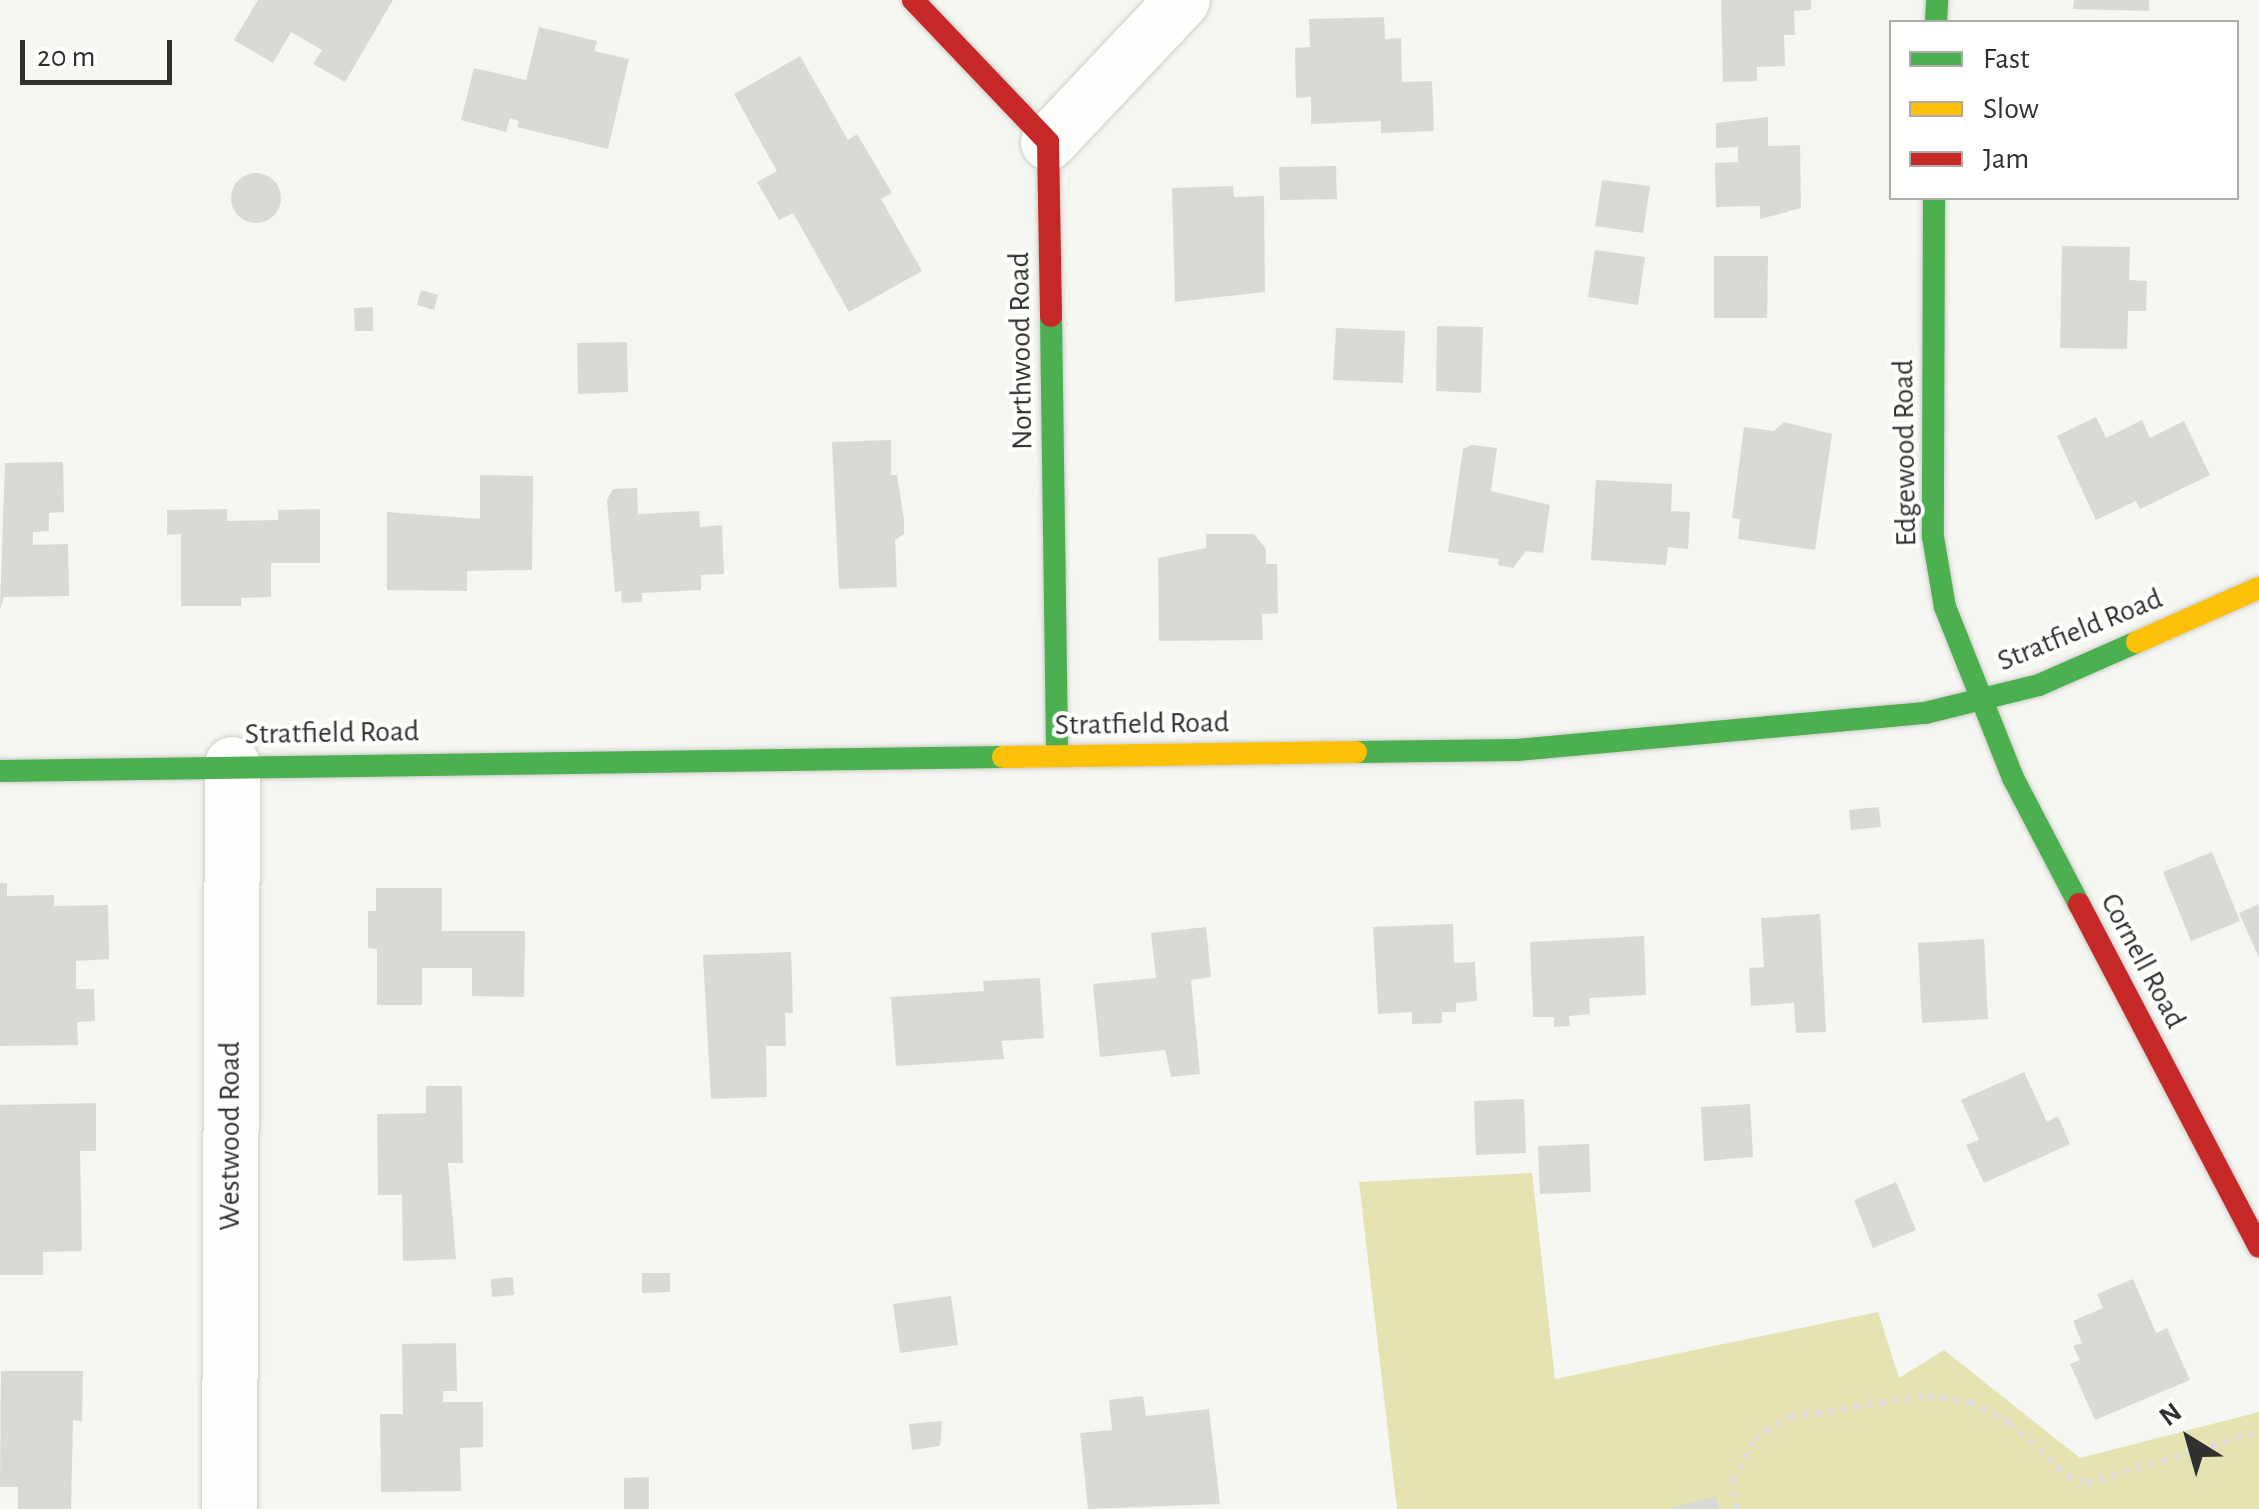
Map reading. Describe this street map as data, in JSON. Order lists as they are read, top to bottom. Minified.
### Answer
{"streets":{"main road":["Northwood Road","Edgewood Road","Stratfield Road","Cornell Road"],"street":["Westwood Road"]},"crossings":[["Northwood Road","Stratfield Road"],["Edgewood Road","Stratfield Road"],["Edgewood Road","Cornell Road"],["Stratfield Road","Cornell Road"],["Stratfield Road","Westwood Road"]],"legend":["Fast","Slow","Jam"],"scale_bar":"20 m","north":"top left"}
